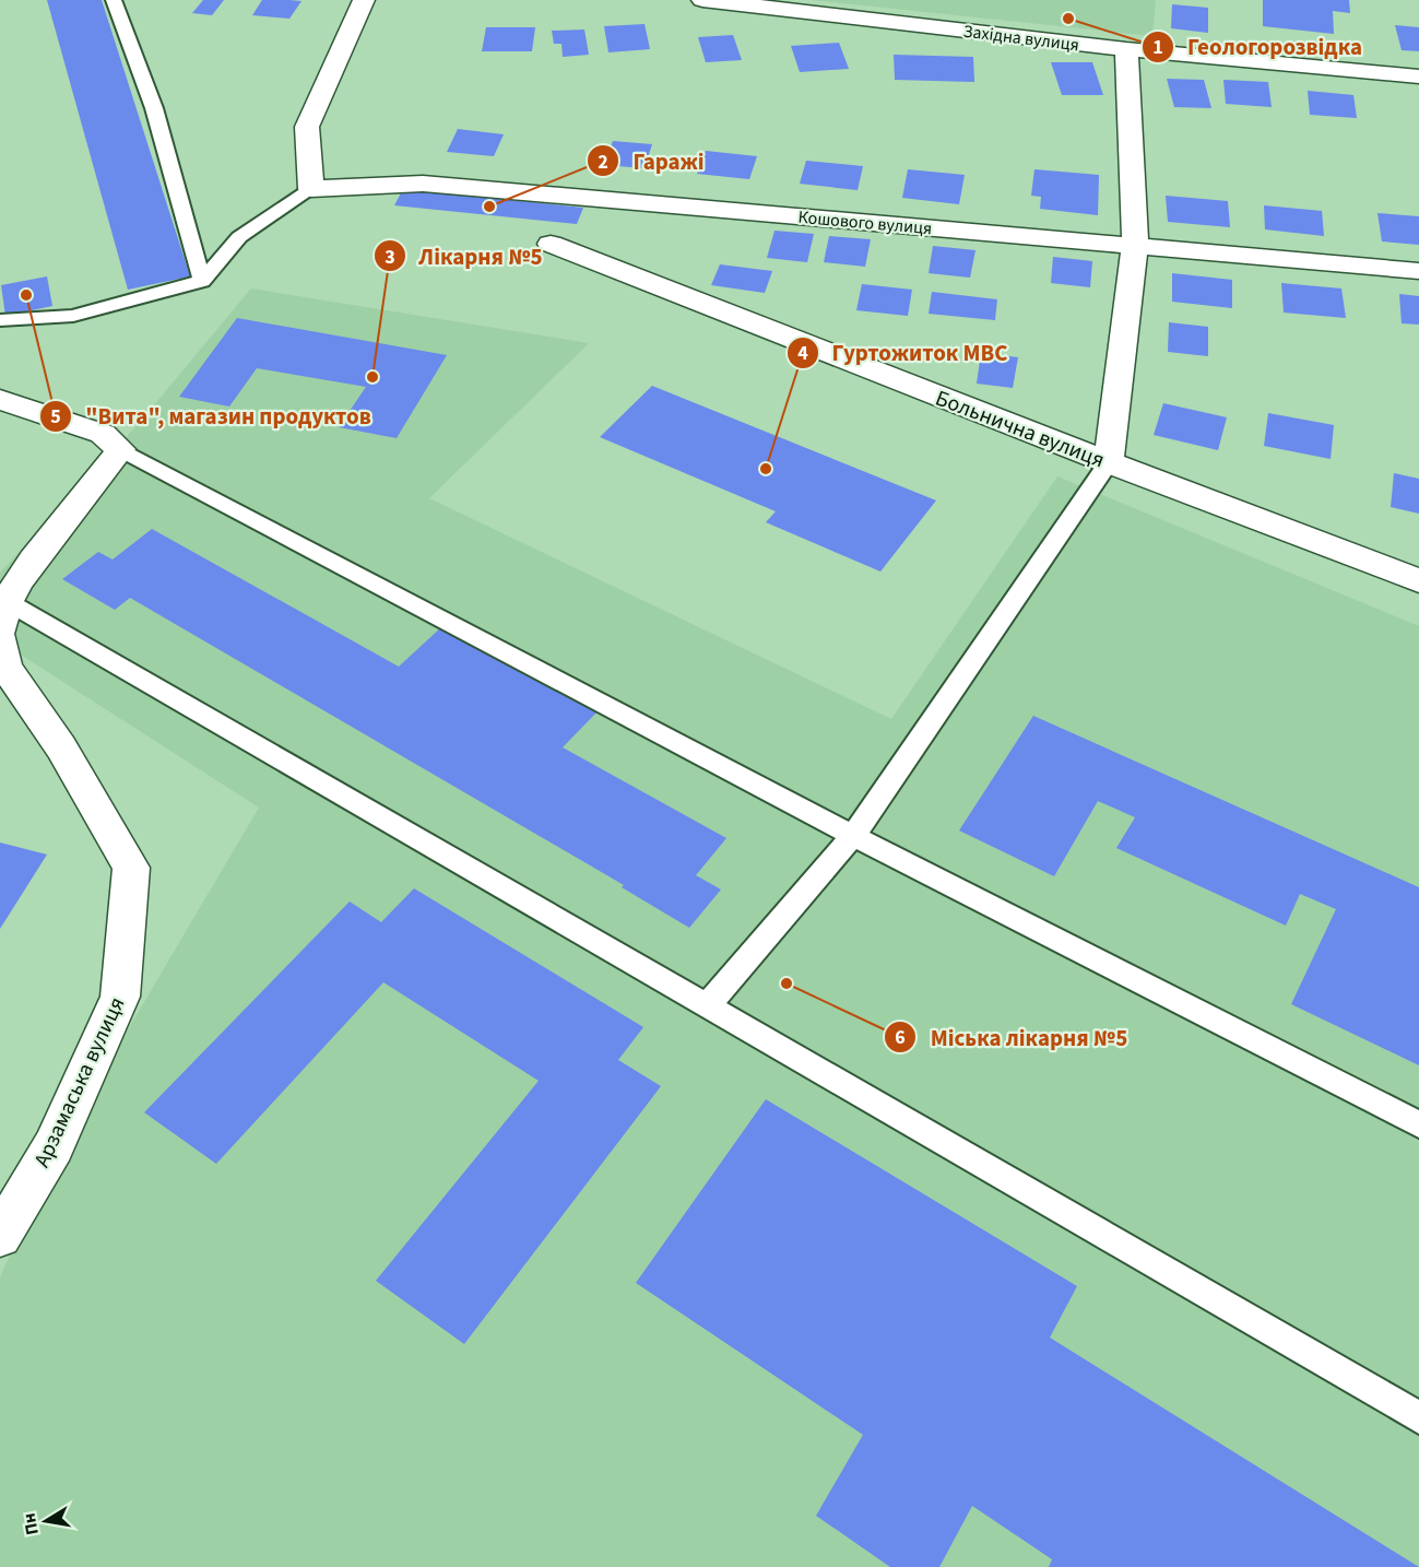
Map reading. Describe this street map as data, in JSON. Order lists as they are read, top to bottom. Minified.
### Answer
{"streets":{"street":["Західна вулиця","Кошового вулиця","Больнична вулиця","Арзамаська вулиця"]},"places":["Геологорозвідка","Гаражі","\"Вита\", магазин продуктов","Лікарня №5","Гуртожиток МВС","Міська лікарня №5"],"north":"left"}
